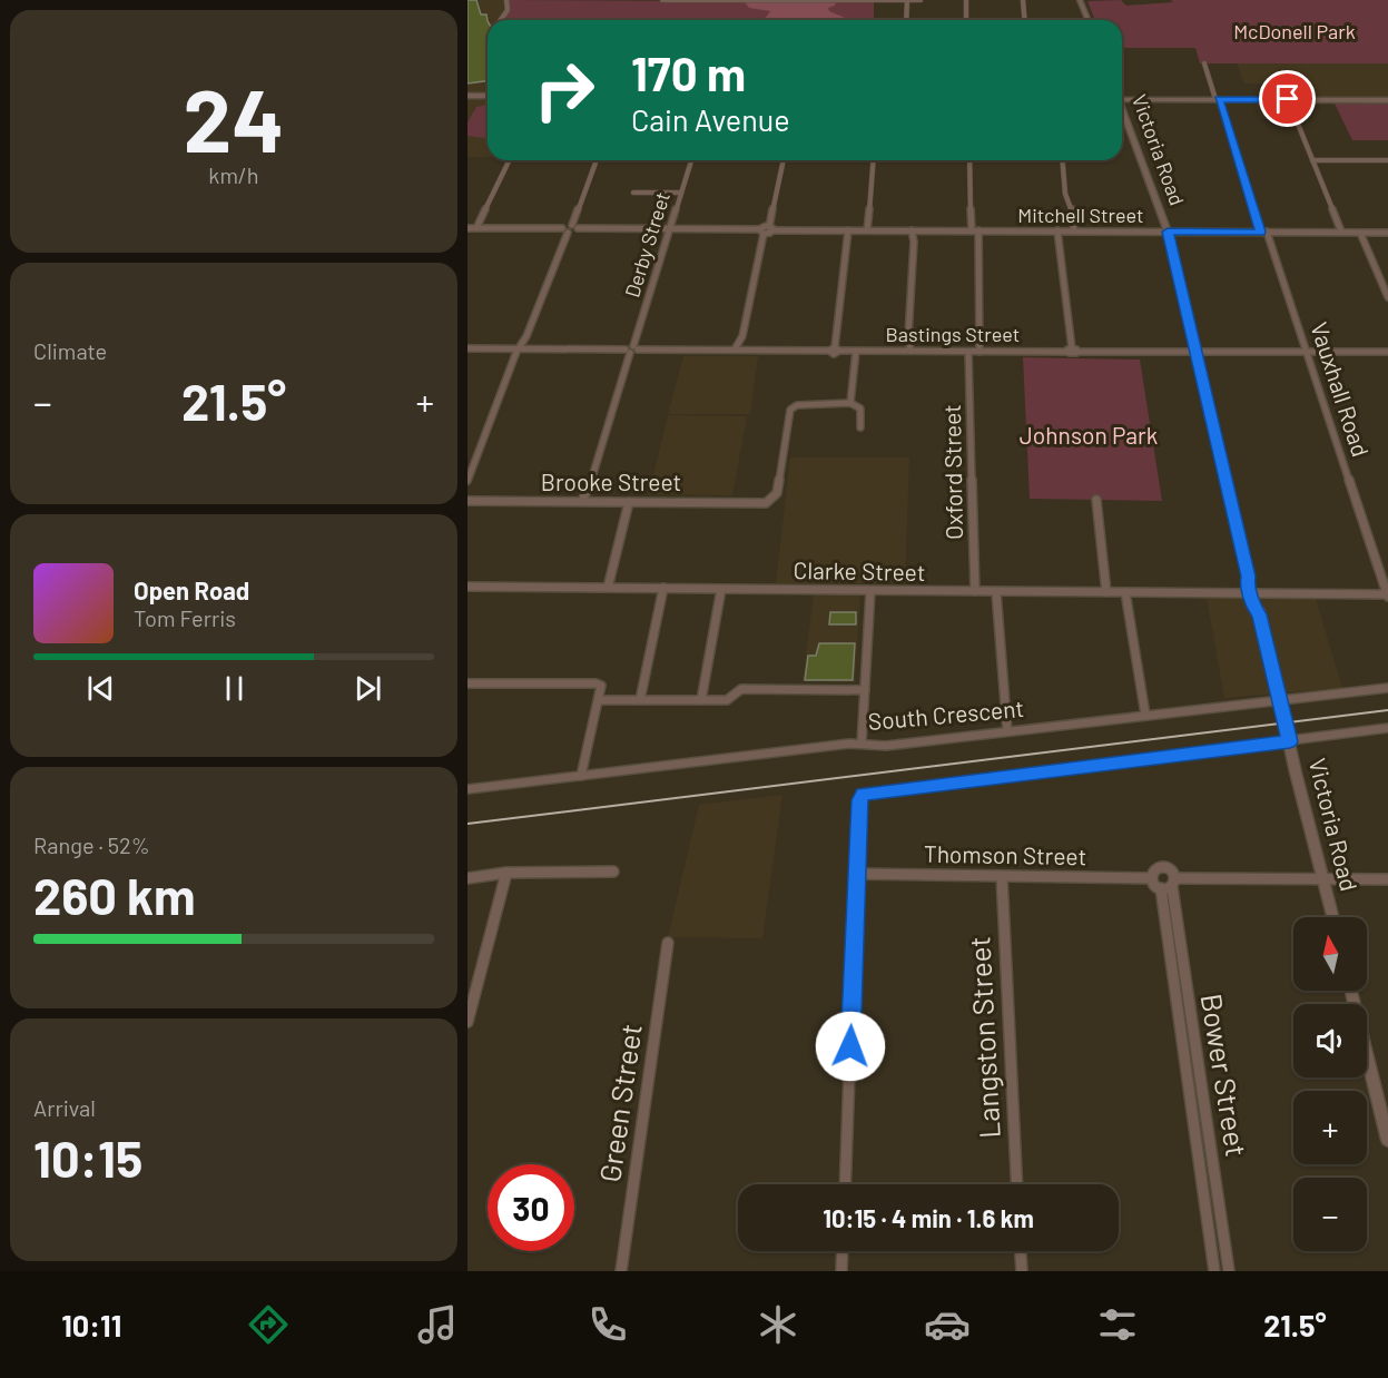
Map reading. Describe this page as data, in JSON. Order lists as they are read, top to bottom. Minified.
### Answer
{"streets":{"street":["Victoria Road","Mitchell Street","Derby Street","Bastings Street","Vauxhall Road","Oxford Street","Brooke Street","Clarke Street","South Crescent","Thomson Street","Langston Street","Bower Street","Green Street"]},"crossings":[["Victoria Road","Mitchell Street"],["Victoria Road","Bastings Street"],["Victoria Road","Clarke Street"],["Victoria Road","South Crescent"],["Mitchell Street","Vauxhall Road"],["Derby Street","Bastings Street"],["Bastings Street","Vauxhall Road"],["Bastings Street","Oxford Street"],["Vauxhall Road","Clarke Street"],["Oxford Street","Clarke Street"],["Thomson Street","Langston Street"],["Thomson Street","Bower Street"]],"parks":["McDonell Park","Johnson Park"],"north":"top","page":{"tile":[["24","km/h"],"Climate",["Range · 52%","260 km"],["Arrival","10:15"]],"turn":["170 m","Cain Avenue"],"heat":["−","21.5°","+"],"song":["Open Road","Tom Ferris"],"map_buttons":["+","−"],"limit":"30","trip":"10:15 · 4 min · 1.6 km","tabs":["10:11","21.5°"]}}
